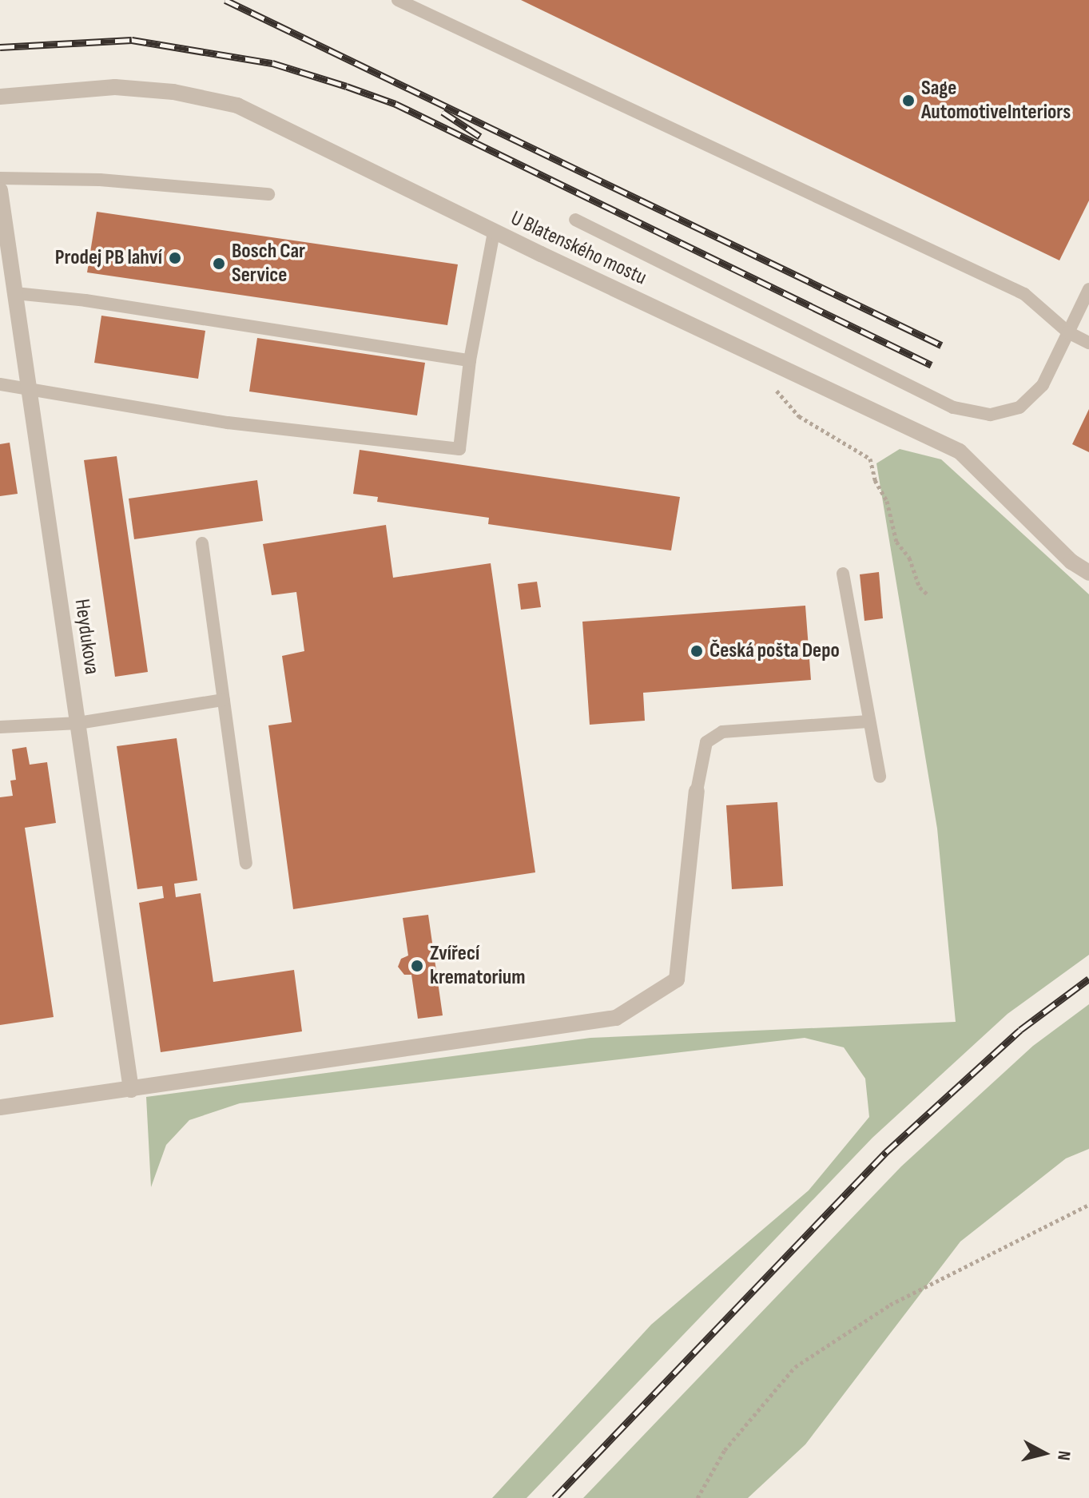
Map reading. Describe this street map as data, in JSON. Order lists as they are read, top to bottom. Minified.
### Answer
{"streets":{"street":["U Blatenského mostu","Heydukova"]},"places":["Sage AutomotiveInteriors","Prodej PB lahví","Bosch Car Service","Česká pošta Depo","Zvířecí krematorium"],"north":"right"}
